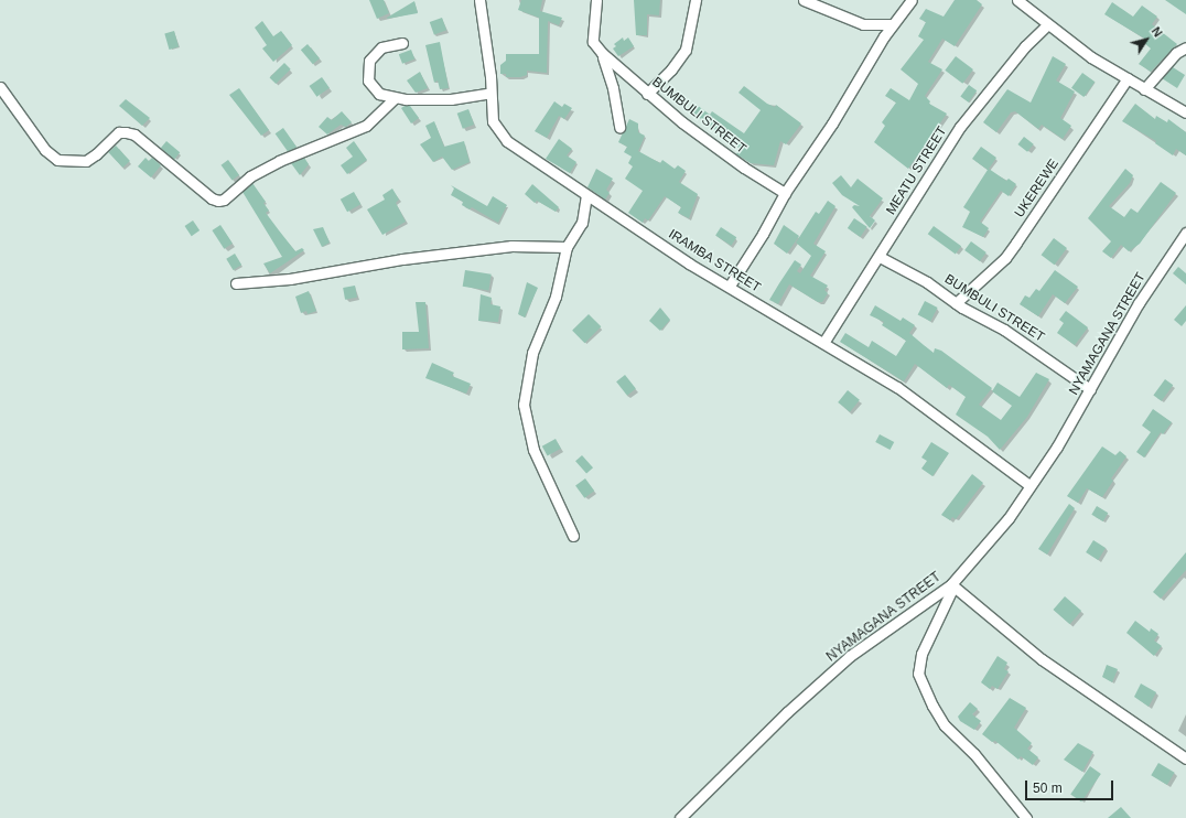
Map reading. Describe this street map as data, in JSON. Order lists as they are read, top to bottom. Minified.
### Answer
{"streets":{"street":["BUMBULI STREET","MEATU STREET","UKEREWE","IRAMBA STREET","NYAMAGANA STREET"]},"crossings":[["BUMBULI STREET","MEATU STREET"],["BUMBULI STREET","UKEREWE"],["BUMBULI STREET","NYAMAGANA STREET"],["MEATU STREET","IRAMBA STREET"],["IRAMBA STREET","NYAMAGANA STREET"]],"scale_bar":"50 m","north":"top right"}
